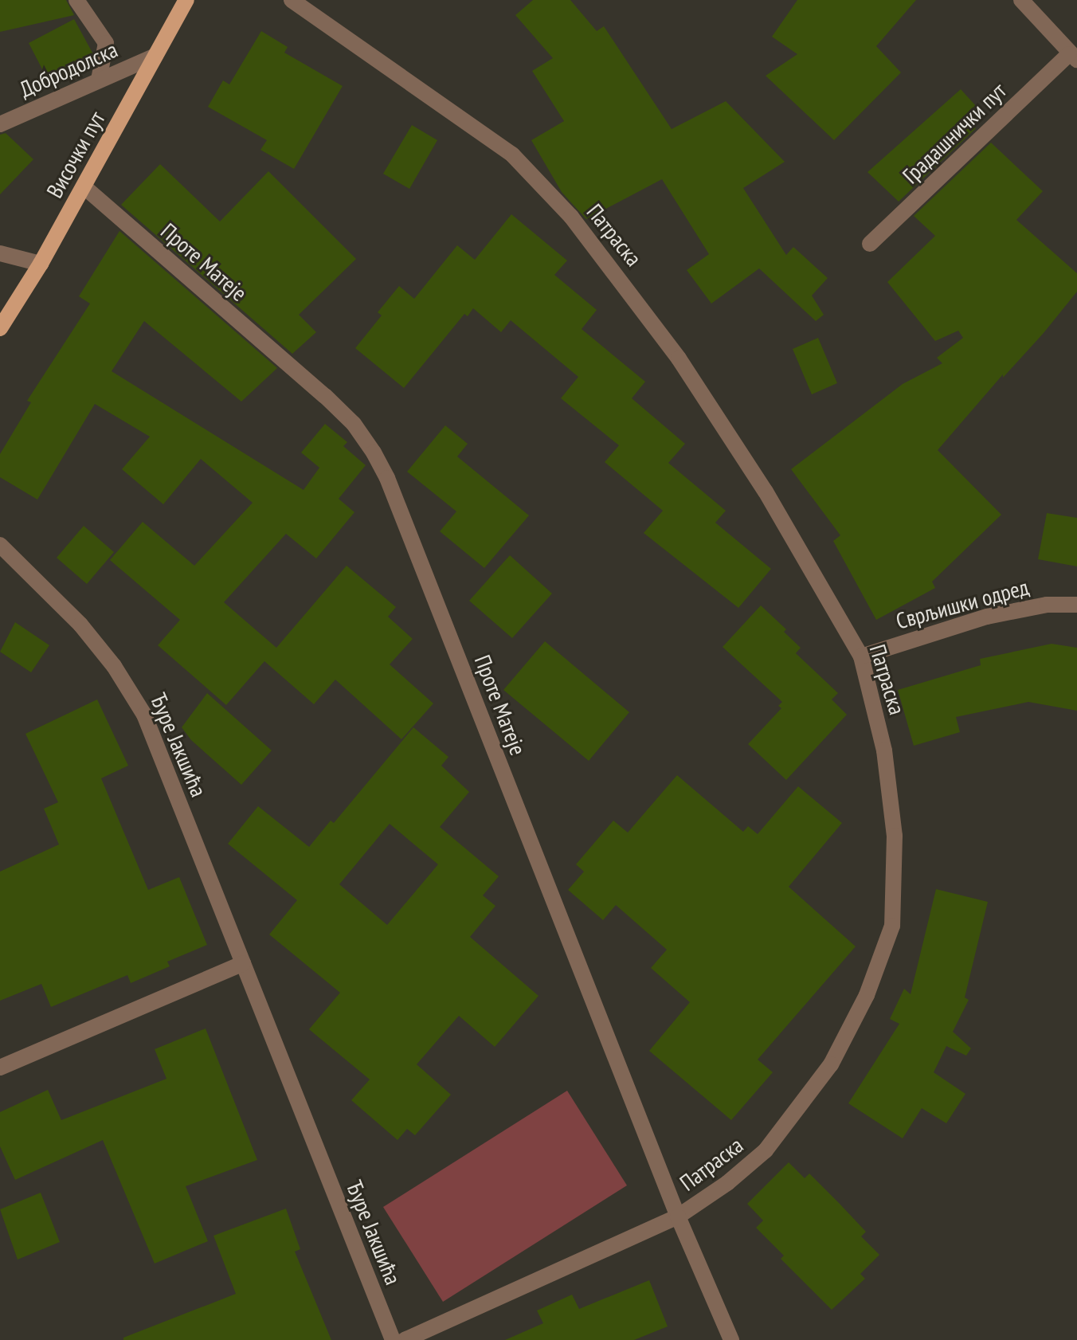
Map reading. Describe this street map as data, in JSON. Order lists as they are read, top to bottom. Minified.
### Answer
{"streets":{"main road":["Височки пут"],"street":["Добродолска","Градашнички пут","Патраска","Проте Матеје","Сврљишки одред","Ђуре Јакшића"]},"crossings":[["Добродолска","Височки пут"],["Височки пут","Проте Матеје"],["Патраска","Проте Матеје"],["Патраска","Сврљишки одред"]]}
